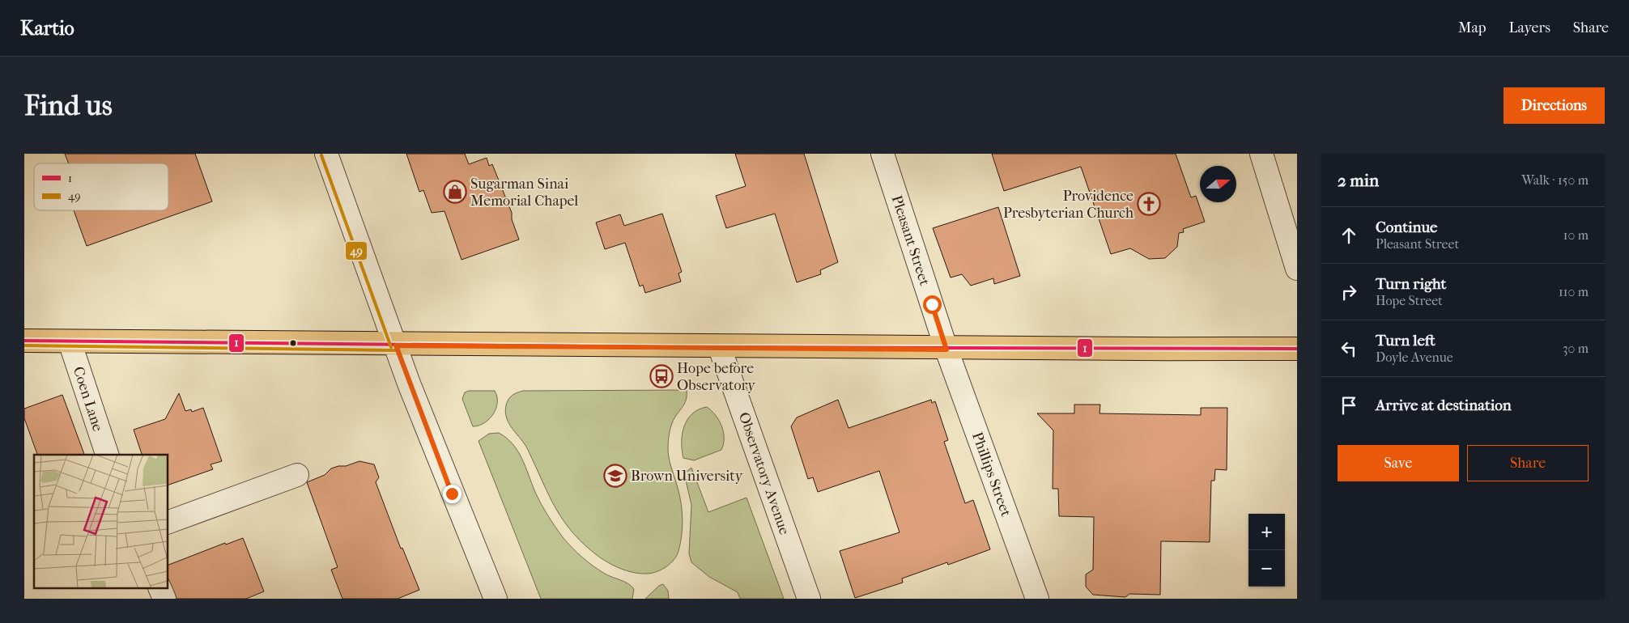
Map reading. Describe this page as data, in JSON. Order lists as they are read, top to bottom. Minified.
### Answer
{"streets":{"street":["Pleasant Street","Coen Lane","Observatory Avenue","Phillips Street"]},"crossings":[["Pleasant Street","Phillips Street"]],"places":{"shop":["Sugarman Sinai Memorial Chapel"],"church":["Providence Presbyterian Church"],"bus stop":["Hope before Observatory"],"school or university":["Brown University"]},"lines":["transit line 49","transit line 1"],"legend":["1","49"],"north":"right","page":{"header":"Kartio","nav":["Map","Layers","Share"],"buttons":["Directions",["Save","Share"]],"title":"Find us","heading":["2 min","Walk · 150 m"],"list":[["Continue","Pleasant Street","10 m"],["Turn right","Hope Street","110 m"],["Turn left","Doyle Avenue","30 m"],"Arrive at destination"],"map_buttons":["+","−"]}}
